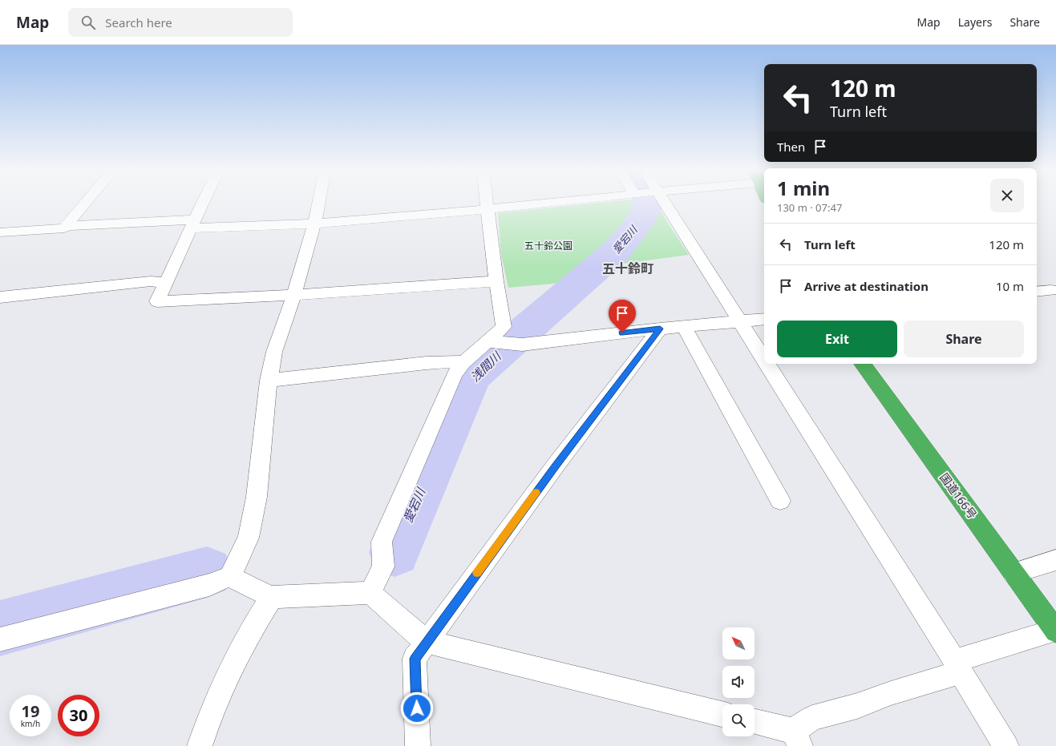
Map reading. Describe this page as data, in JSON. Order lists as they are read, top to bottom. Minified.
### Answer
{"streets":{"highway":["国道166号"]},"districts":["五十鈴町"],"water":["愛宕川","浅間川"],"parks":["五十鈴公園"],"north":"top left","page":{"header":"Map","search":"Search here","nav":["Map","Layers","Share"],"turn":["120 m","Turn left"],"then":"Then","heading":["1 min","130 m · 07:47"],"list":[{"name":"Turn left","value":"120 m"},{"name":"Arrive at destination","value":"10 m"}],"buttons":["Exit","Share"],"speed":"19 km/h","limit":"30"}}
